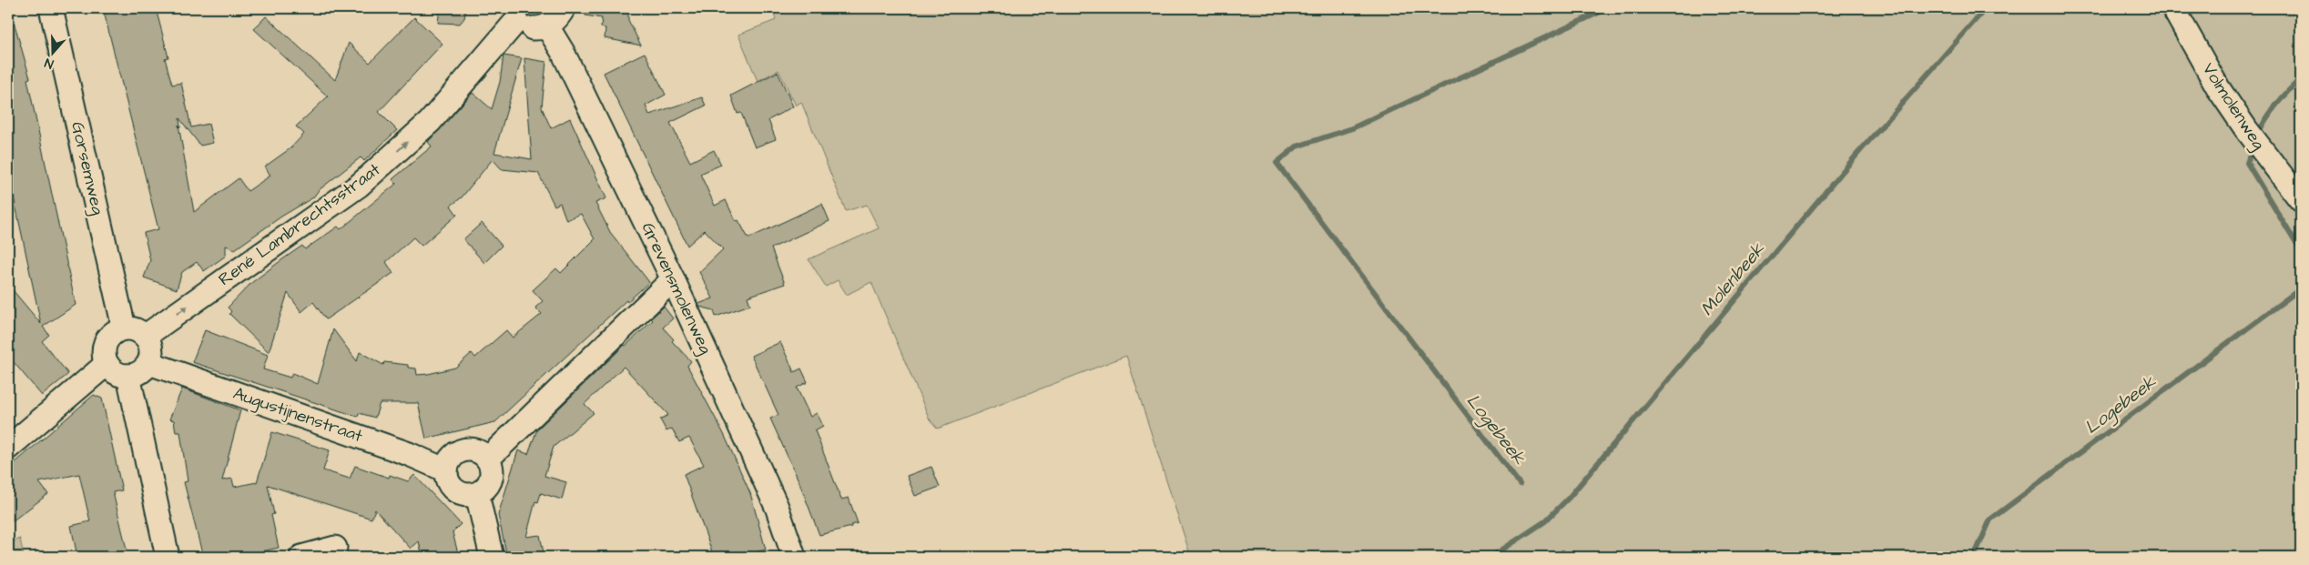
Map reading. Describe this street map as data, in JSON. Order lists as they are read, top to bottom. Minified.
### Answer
{"streets":{"street":["Volmolenweg","Gorsemweg","René Lambrechtsstraat","Grevensmolenweg","Augustijnenstraat"]},"crossings":[["Gorsemweg","René Lambrechtsstraat"],["Gorsemweg","Augustijnenstraat"],["René Lambrechtsstraat","Augustijnenstraat"]],"one_way":["René Lambrechtsstraat"],"water":["Molenbeek","Logebeek"],"north":"bottom"}
